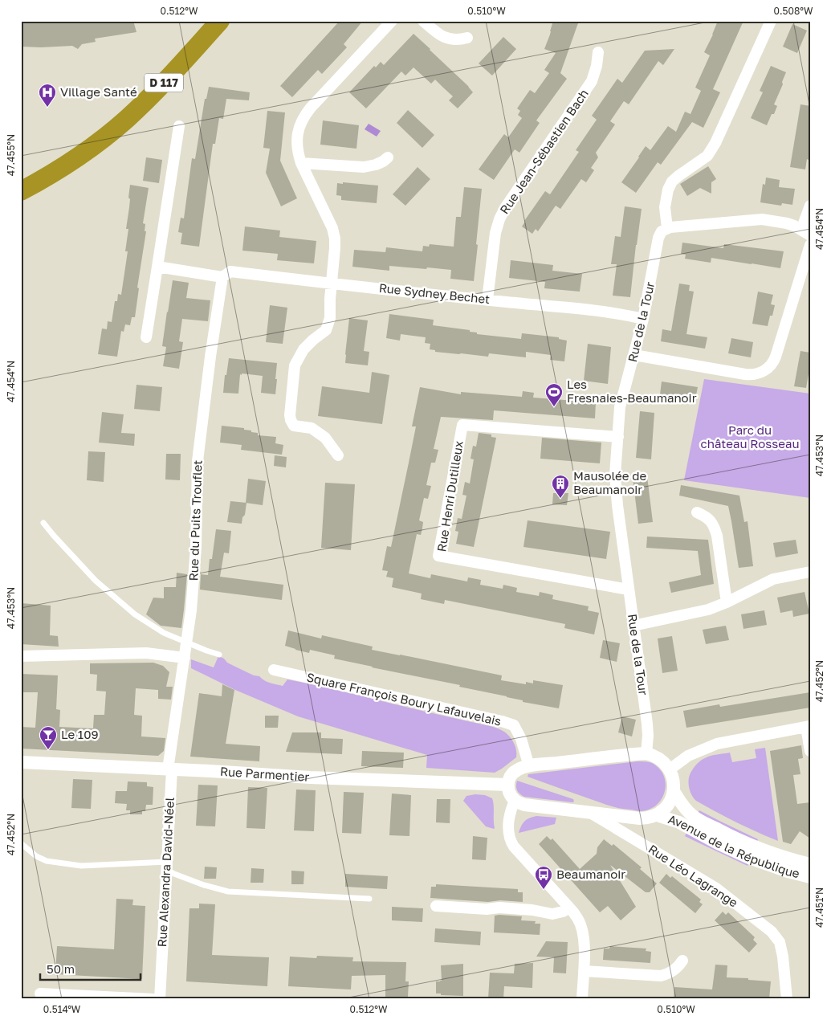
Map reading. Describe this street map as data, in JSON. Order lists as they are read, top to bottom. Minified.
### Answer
{"streets":{"highway":["D 117"],"street":["Rue Jean-Sébastien Bach","Rue Sydney Bechet","Rue de la Tour","Rue Henri Dutilleux","Rue du Puits Trouflet","Square François Boury Lafauvelais","Rue Parmentier","Avenue de la République","Rue Alexandra David-Néel","Rue Léo Lagrange"]},"crossings":[["Rue Jean-Sébastien Bach","Rue Sydney Bechet"],["Rue Sydney Bechet","Rue de la Tour"],["Rue Sydney Bechet","Rue du Puits Trouflet"],["Rue de la Tour","Rue Henri Dutilleux"],["Rue du Puits Trouflet","Rue Parmentier"],["Rue du Puits Trouflet","Rue Alexandra David-Néel"],["Rue Parmentier","Rue Alexandra David-Néel"]],"parks":["Parc du château Rosseau"],"places":{"hospital":["Village Santé"],"sports":["Les Fresnaies-Beaumanoir"],"building":["Mausolée de Beaumanoir"],"bar":["Le 109"],"bus stop":["Beaumanoir"]},"scale_bar":"50 m","coordinates":["0.512°W","0.510°W","0.508°W","47.455°N","47.454°N","47.453°N","47.452°N","47.451°N","0.514°W"]}
